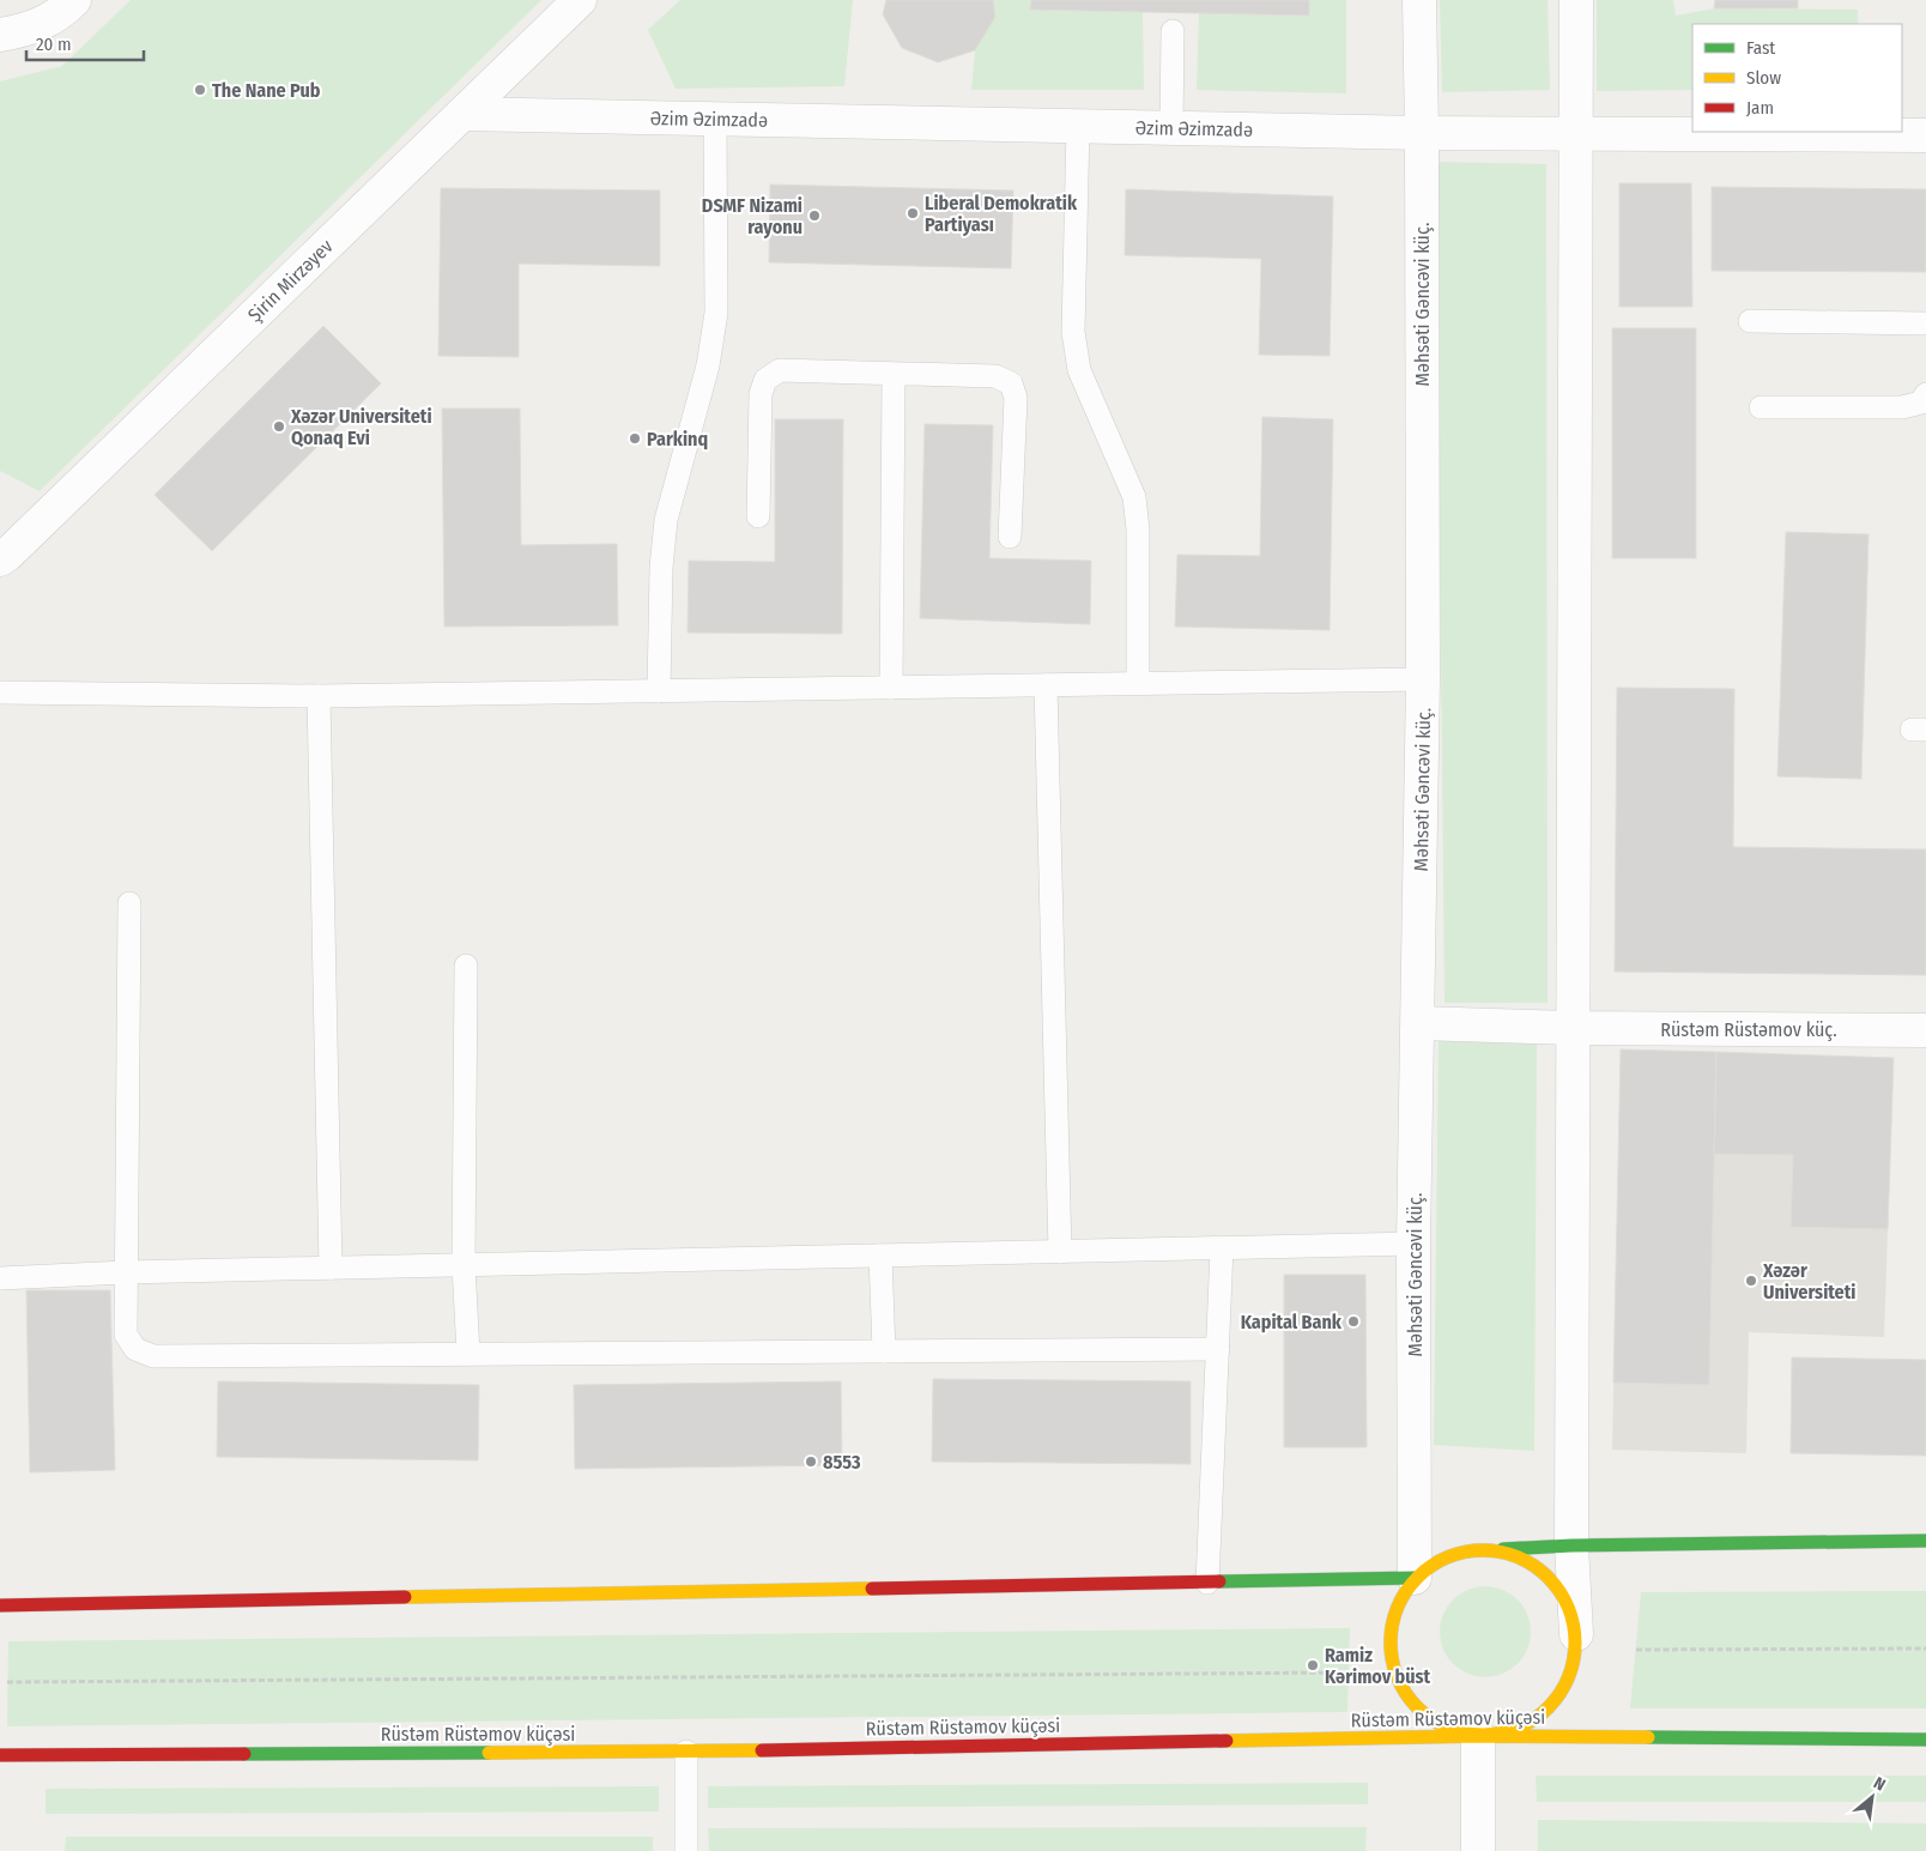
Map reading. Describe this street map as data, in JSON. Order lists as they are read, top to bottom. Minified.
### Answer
{"streets":{"main road":["Rüstəm Rüstəmov küçəsi"],"street":["Əzim Əzimzadə","Şirin Mirzəyev","Məhsəti Gəncəvi küç.","Rüstəm Rüstəmov küç."]},"crossings":[["Əzim Əzimzadə","Şirin Mirzəyev"],["Əzim Əzimzadə","Məhsəti Gəncəvi küç."],["Məhsəti Gəncəvi küç.","Rüstəm Rüstəmov küç."],["Məhsəti Gəncəvi küç.","Rüstəm Rüstəmov küçəsi"]],"places":["The Nane Pub","Liberal Demokratik Partiyası","DSMF Nizami rayonu","Xəzər Universiteti Qonaq Evi","Parkinq","Xəzər Universiteti","Kapital Bank","8553","Ramiz Kərimov büst"],"legend":["Fast","Slow","Jam"],"scale_bar":"20 m","north":"top right"}
